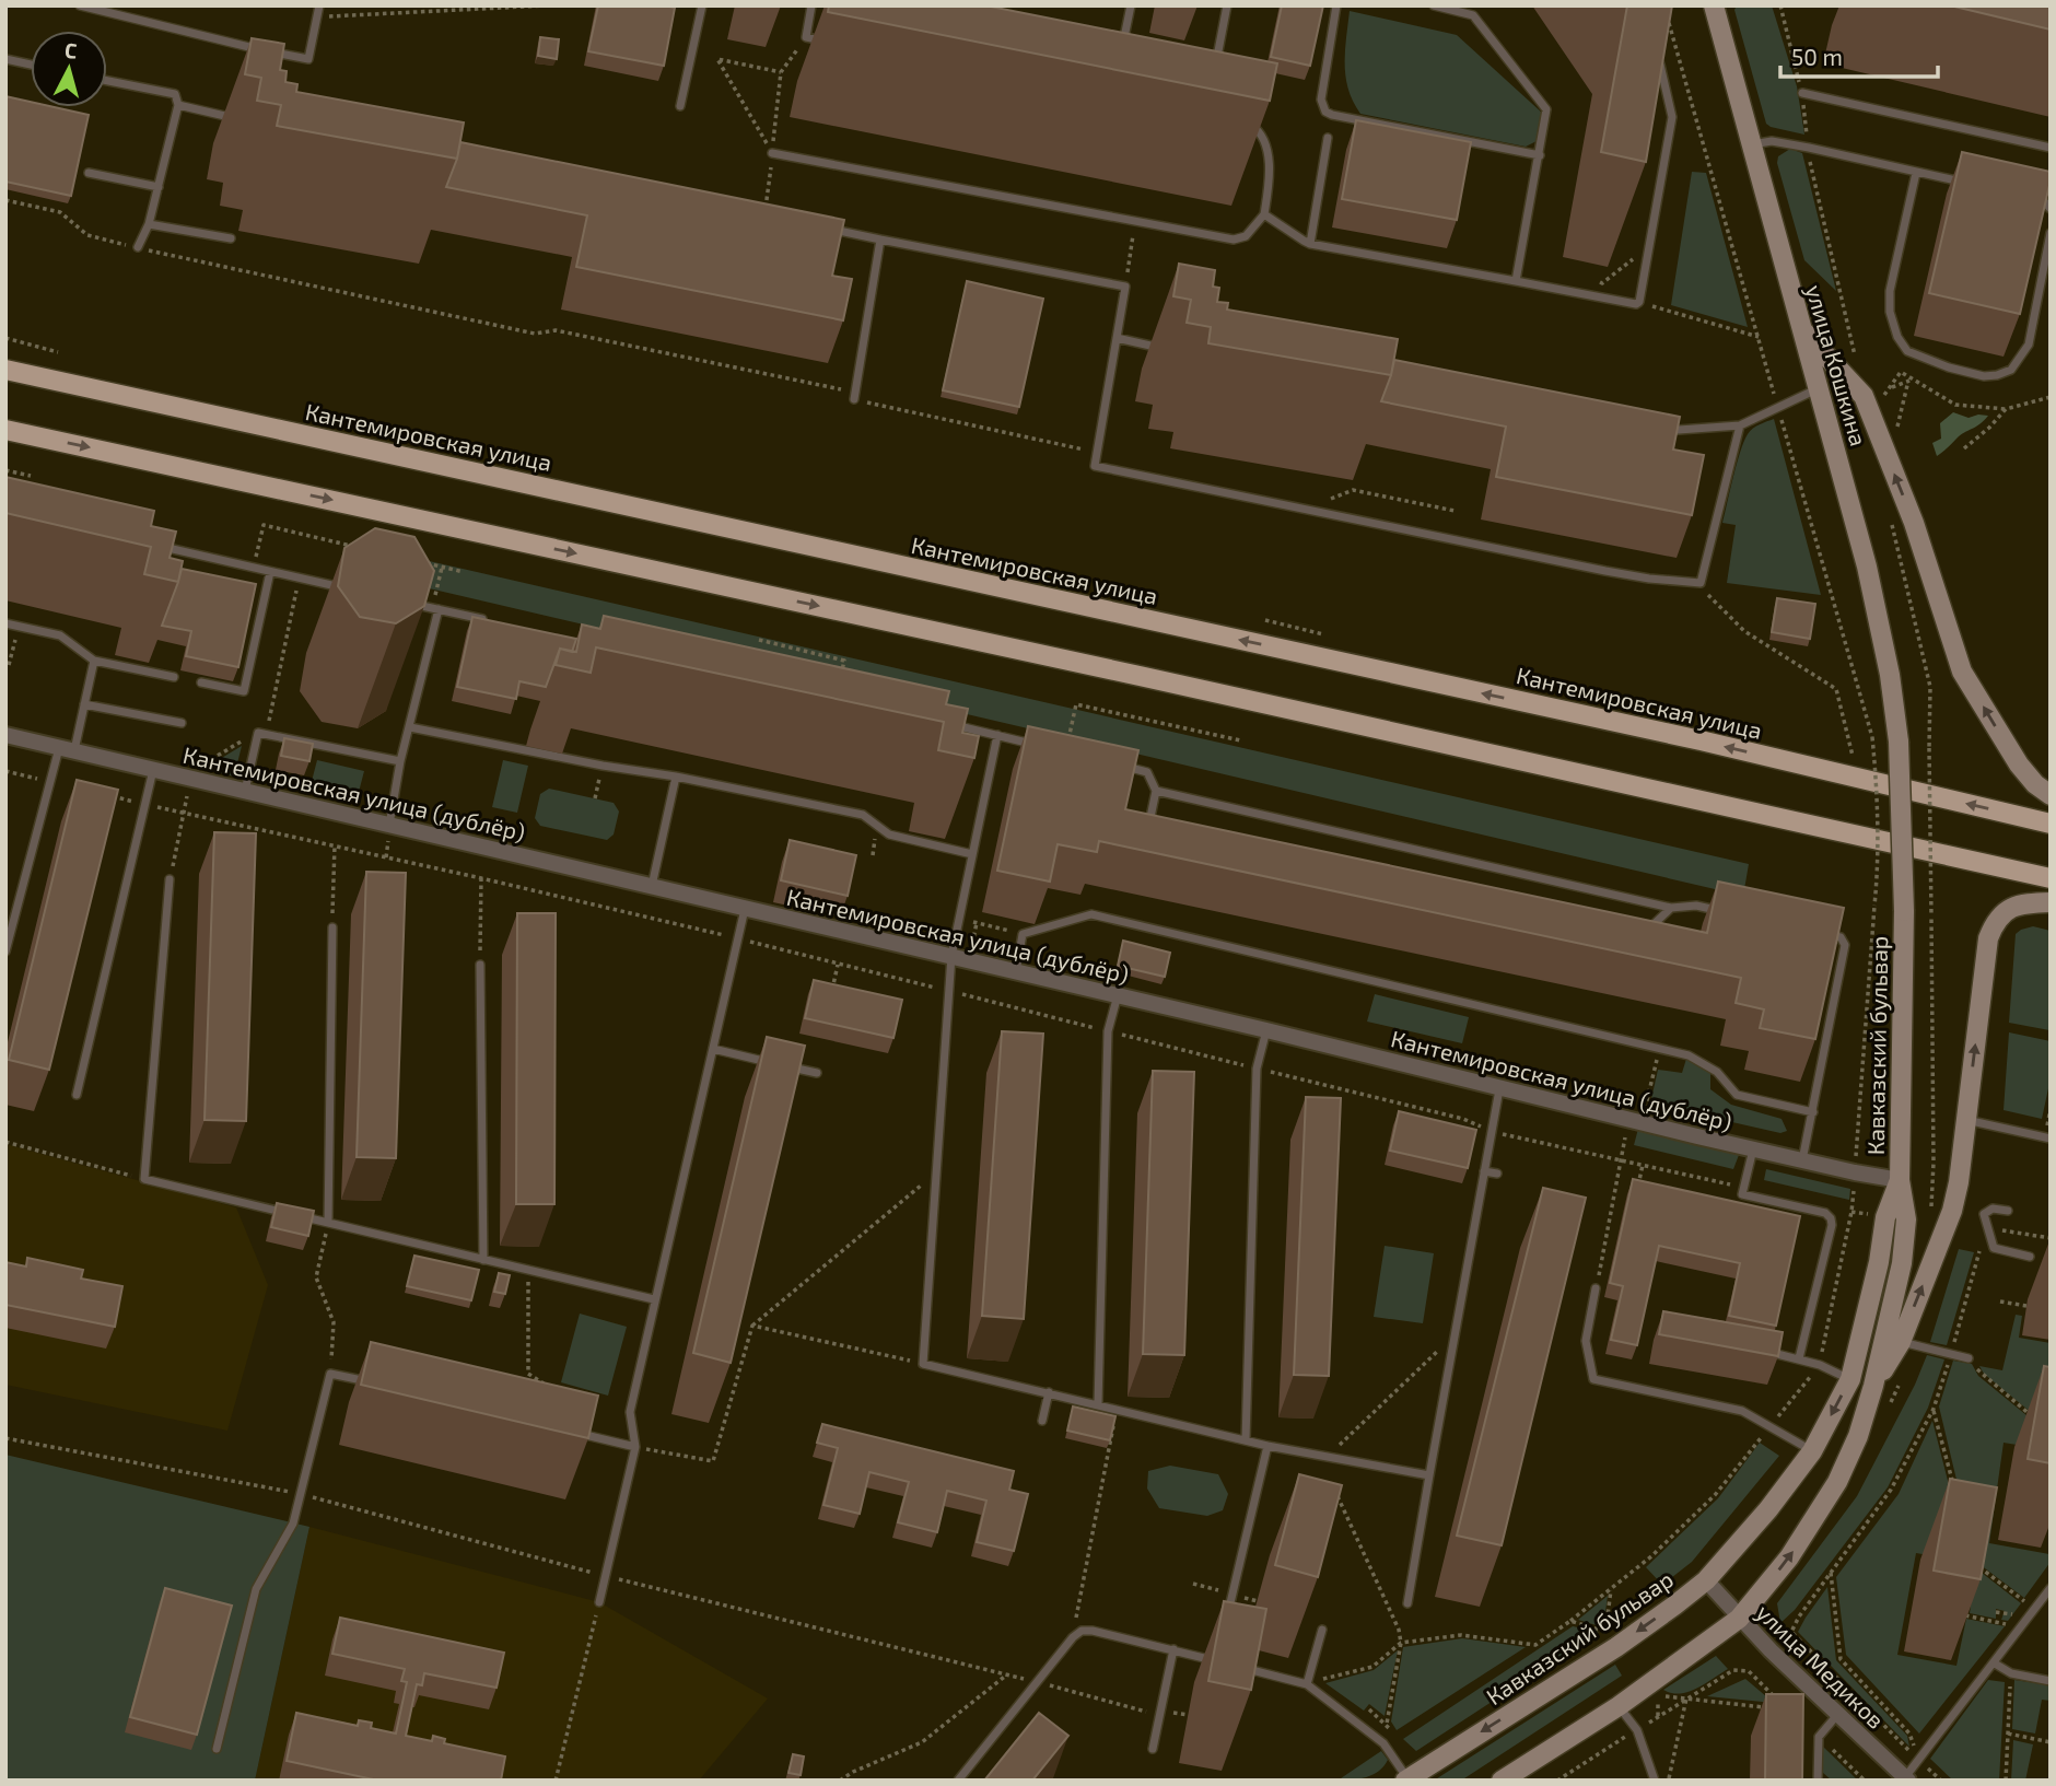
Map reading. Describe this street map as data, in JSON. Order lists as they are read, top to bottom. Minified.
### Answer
{"streets":{"main road":["улица Кошкина","Кантемировская улица","Кавказский бульвар"],"street":["Кантемировская улица (дублёр)","улица Медиков"]},"crossings":[["улица Кошкина","Кавказский бульвар"],["Кантемировская улица (дублёр)","Кавказский бульвар"],["Кавказский бульвар","улица Медиков"]],"scale_bar":"50 m","north":"top"}
